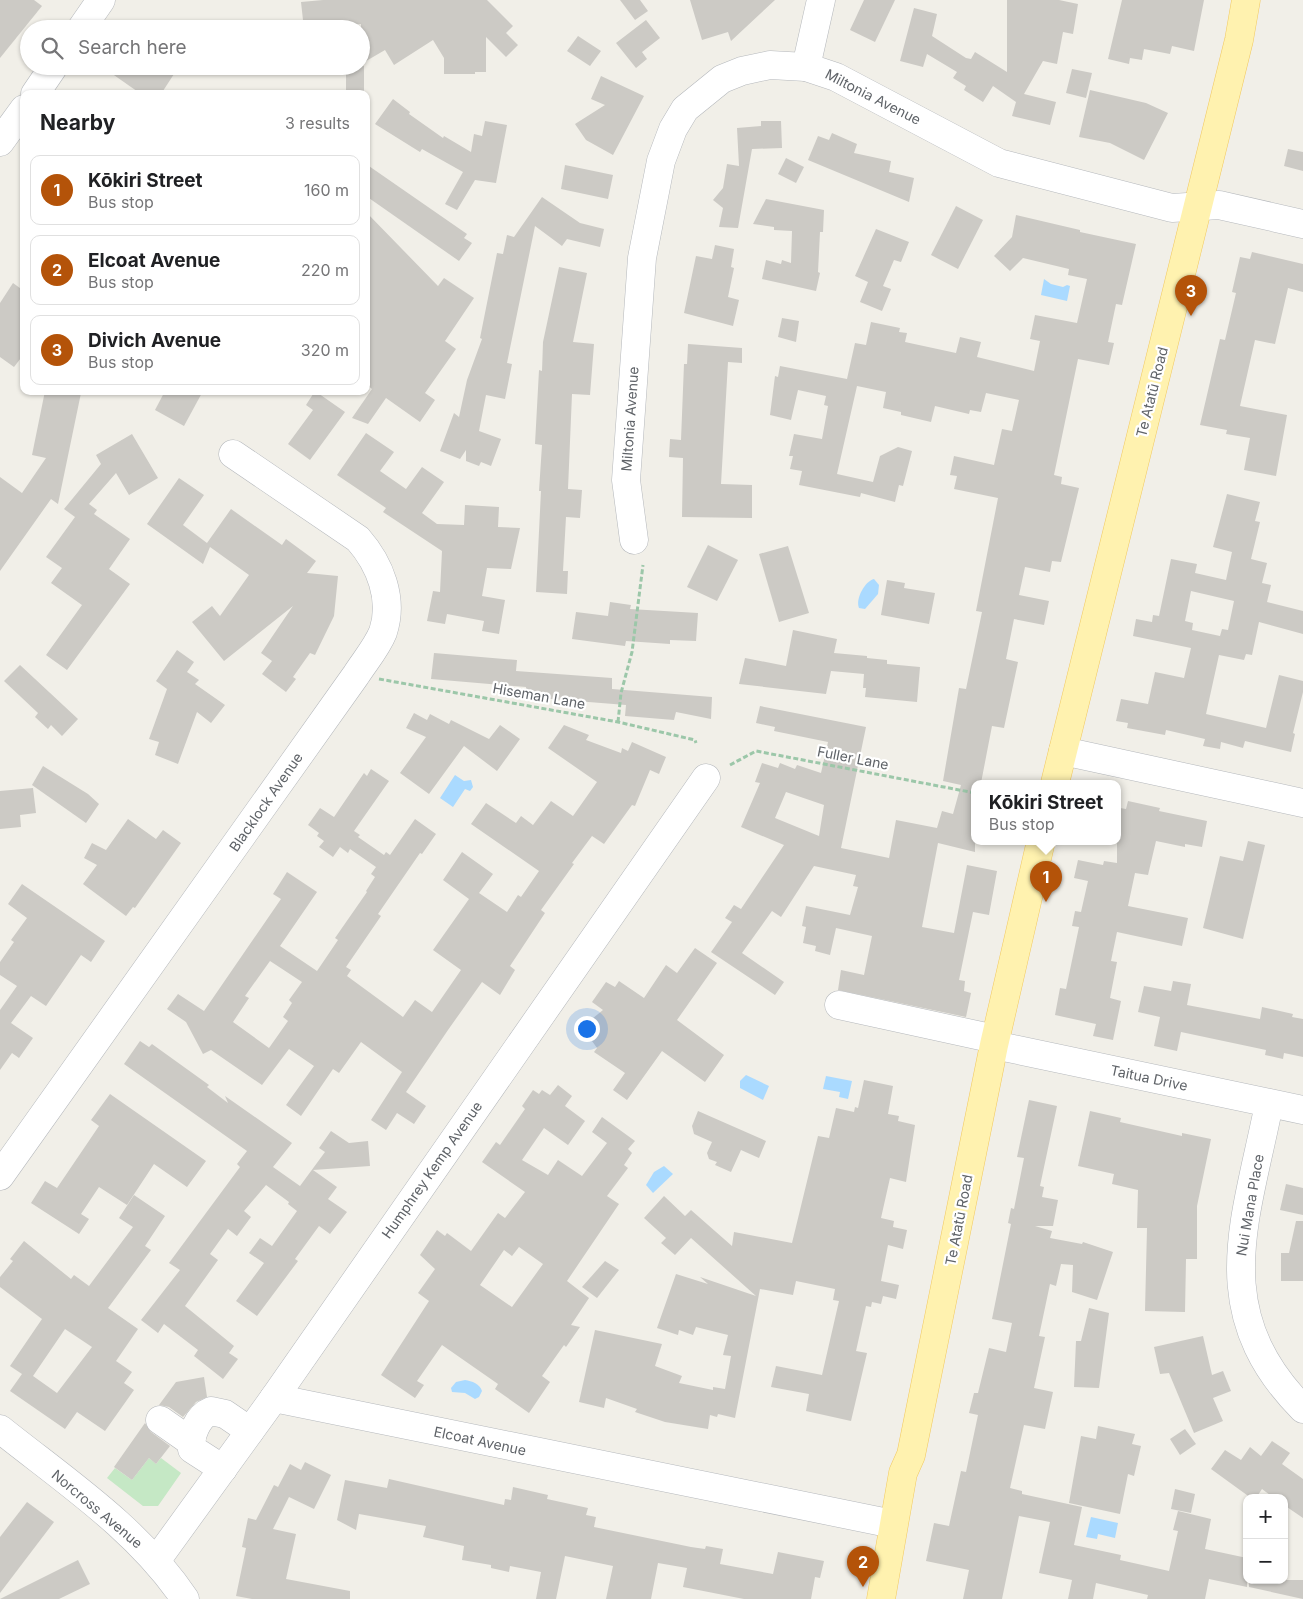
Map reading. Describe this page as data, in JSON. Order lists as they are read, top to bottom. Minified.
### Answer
{"streets":{"main road":["Te Atatū Road"],"street":["Miltonia Avenue","Blacklock Avenue","Taitua Drive","Humphrey Kemp Avenue","Nui Mana Place","Elcoat Avenue","Norcross Avenue"],"path":["Hiseman Lane","Fuller Lane"]},"crossings":[["Miltonia Avenue","Te Atatū Road"],["Te Atatū Road","Taitua Drive"],["Te Atatū Road","Elcoat Avenue"],["Fuller Lane","Humphrey Kemp Avenue"],["Taitua Drive","Nui Mana Place"],["Humphrey Kemp Avenue","Elcoat Avenue"],["Humphrey Kemp Avenue","Norcross Avenue"]],"page":{"search":"Search here","heading":["Nearby","3 results"],"list":[{"mark":"1","name":"Kōkiri Street","note":"Bus stop","value":"160 m"},{"mark":"2","name":"Elcoat Avenue","note":"Bus stop","value":"220 m"},{"mark":"3","name":"Divich Avenue","note":"Bus stop","value":"320 m"}],"pins":["3","1","2"],"popup":["Kōkiri Street","Bus stop"],"map_buttons":["+","−"]}}
